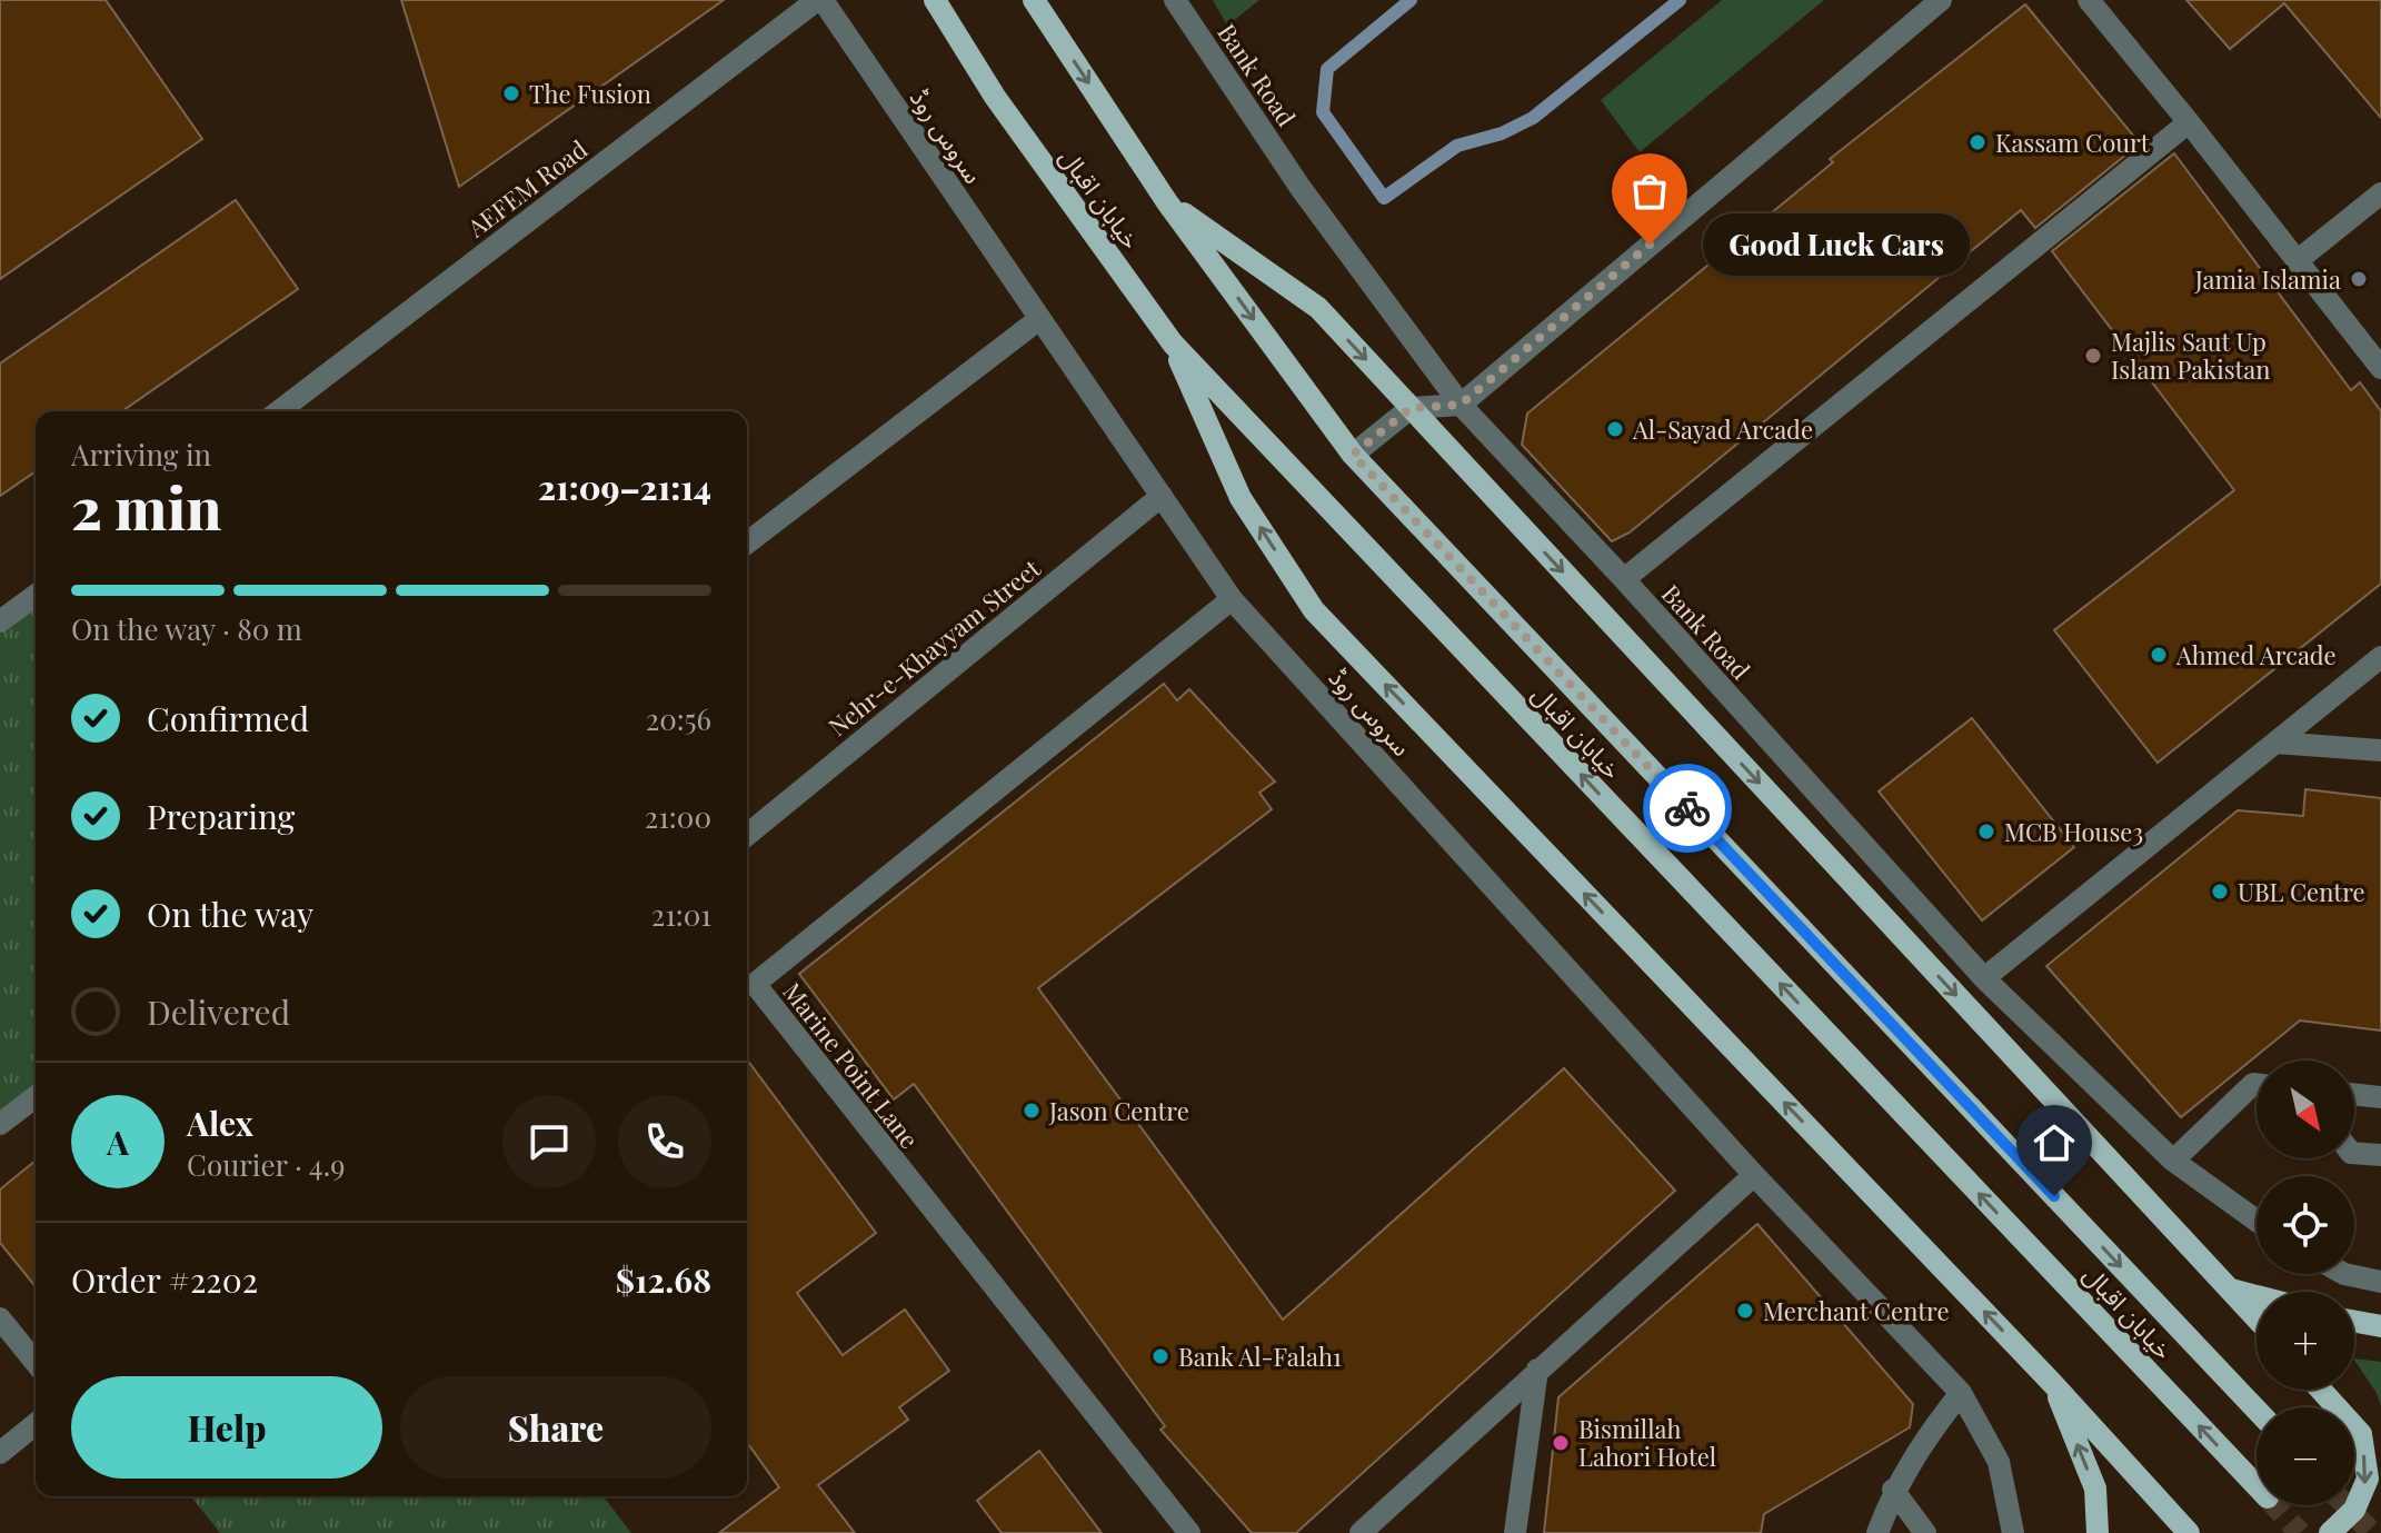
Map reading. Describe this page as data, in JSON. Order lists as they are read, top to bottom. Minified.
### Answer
{"streets":{"main road":["خیابان اقبال"],"street":["Bank Road","سروس روڈ","AEFEM Road","Nehr-e-Khayyam Street","Marine Point Lane"]},"crossings":[["سروس روڈ","AEFEM Road"],["سروس روڈ","Nehr-e-Khayyam Street"],["سروس روڈ","Marine Point Lane"]],"places":["The Fusion","Kassam Court","Good Luck Cars","Jamia Islamia","Majlis Saut Up Islam Pakistan","Al-Sayad Arcade","Ahmed Arcade","MCB House3","UBL Centre","Jason Centre","Merchant Centre","Bank Al-Falah1","Bismillah Lahori Hotel"],"north":"bottom right","page":{"bubble":"Good Luck Cars","heading":["2 min","Arriving in","21:09–21:14"],"panel":["Alex","Courier · 4.9","Order #2202","$12.68"],"bar":"On the way · 80 m","list":[["Confirmed","20:56"],["Preparing","21:00"],["On the way","21:01"],"Delivered"],"map_buttons":["+","−"],"round":"A","buttons":["Help","Share"]}}
